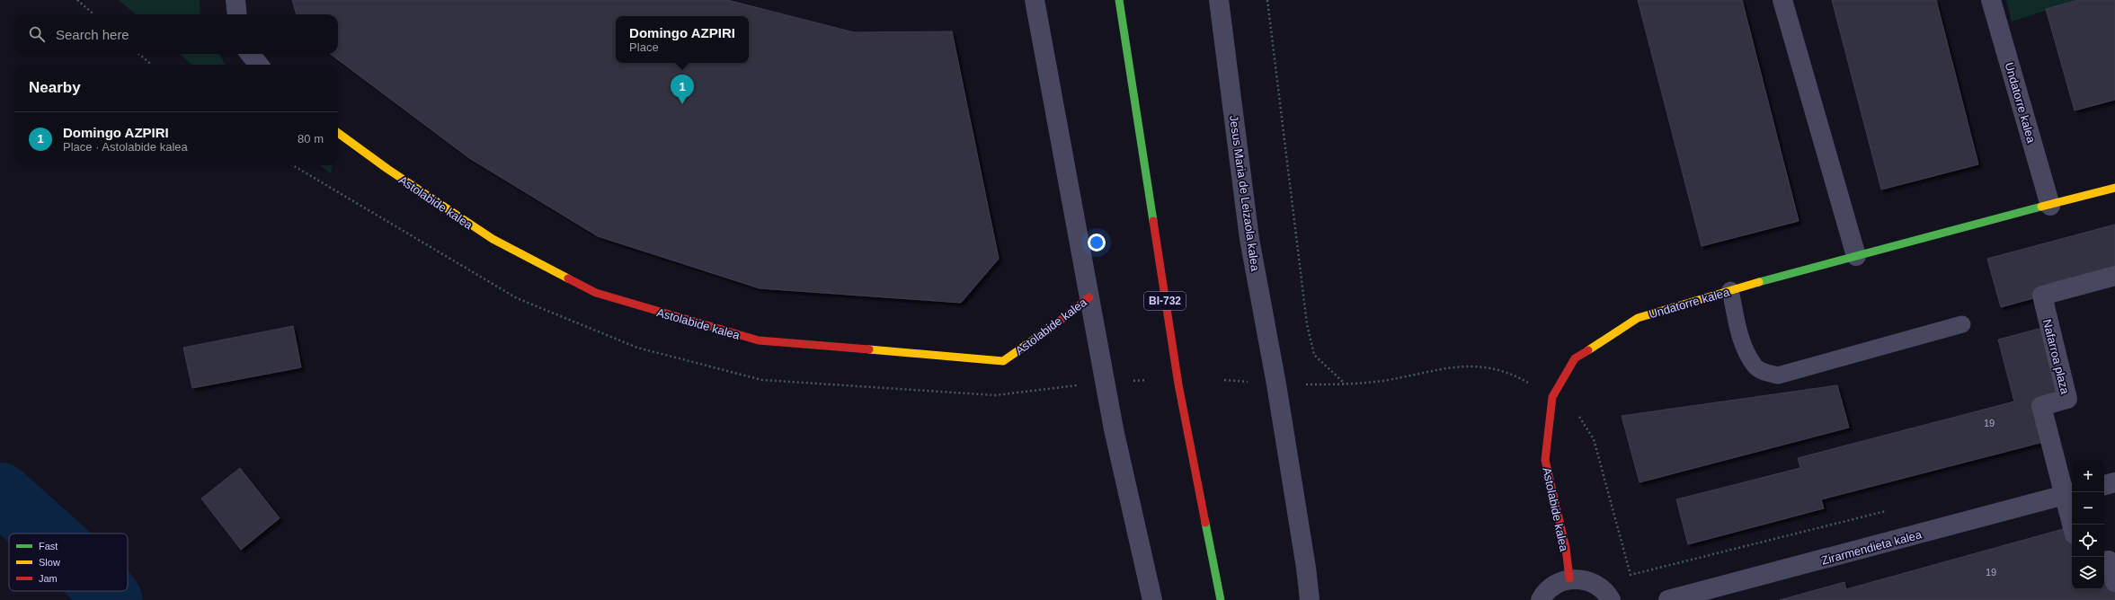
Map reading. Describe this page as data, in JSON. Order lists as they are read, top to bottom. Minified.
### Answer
{"streets":{"street":["Undatorre kalea","Jesus Maria de Leizaola kalea","Astolabide kalea","BI-732","Nafarroa plaza","Zirarmendieta kalea"]},"crossings":[["Undatorre kalea","Astolabide kalea"],["Nafarroa plaza","Zirarmendieta kalea"]],"house_numbers":["19","19"],"legend":["Fast","Slow","Jam"],"page":{"search":"Search here","popup":["Domingo AZPIRI","Place"],"heading":"Nearby","pins":"1","list":[{"mark":"1","name":"Domingo AZPIRI","note":"Place · Astolabide kalea","value":"80 m"}],"map_buttons":["+","−"]}}
